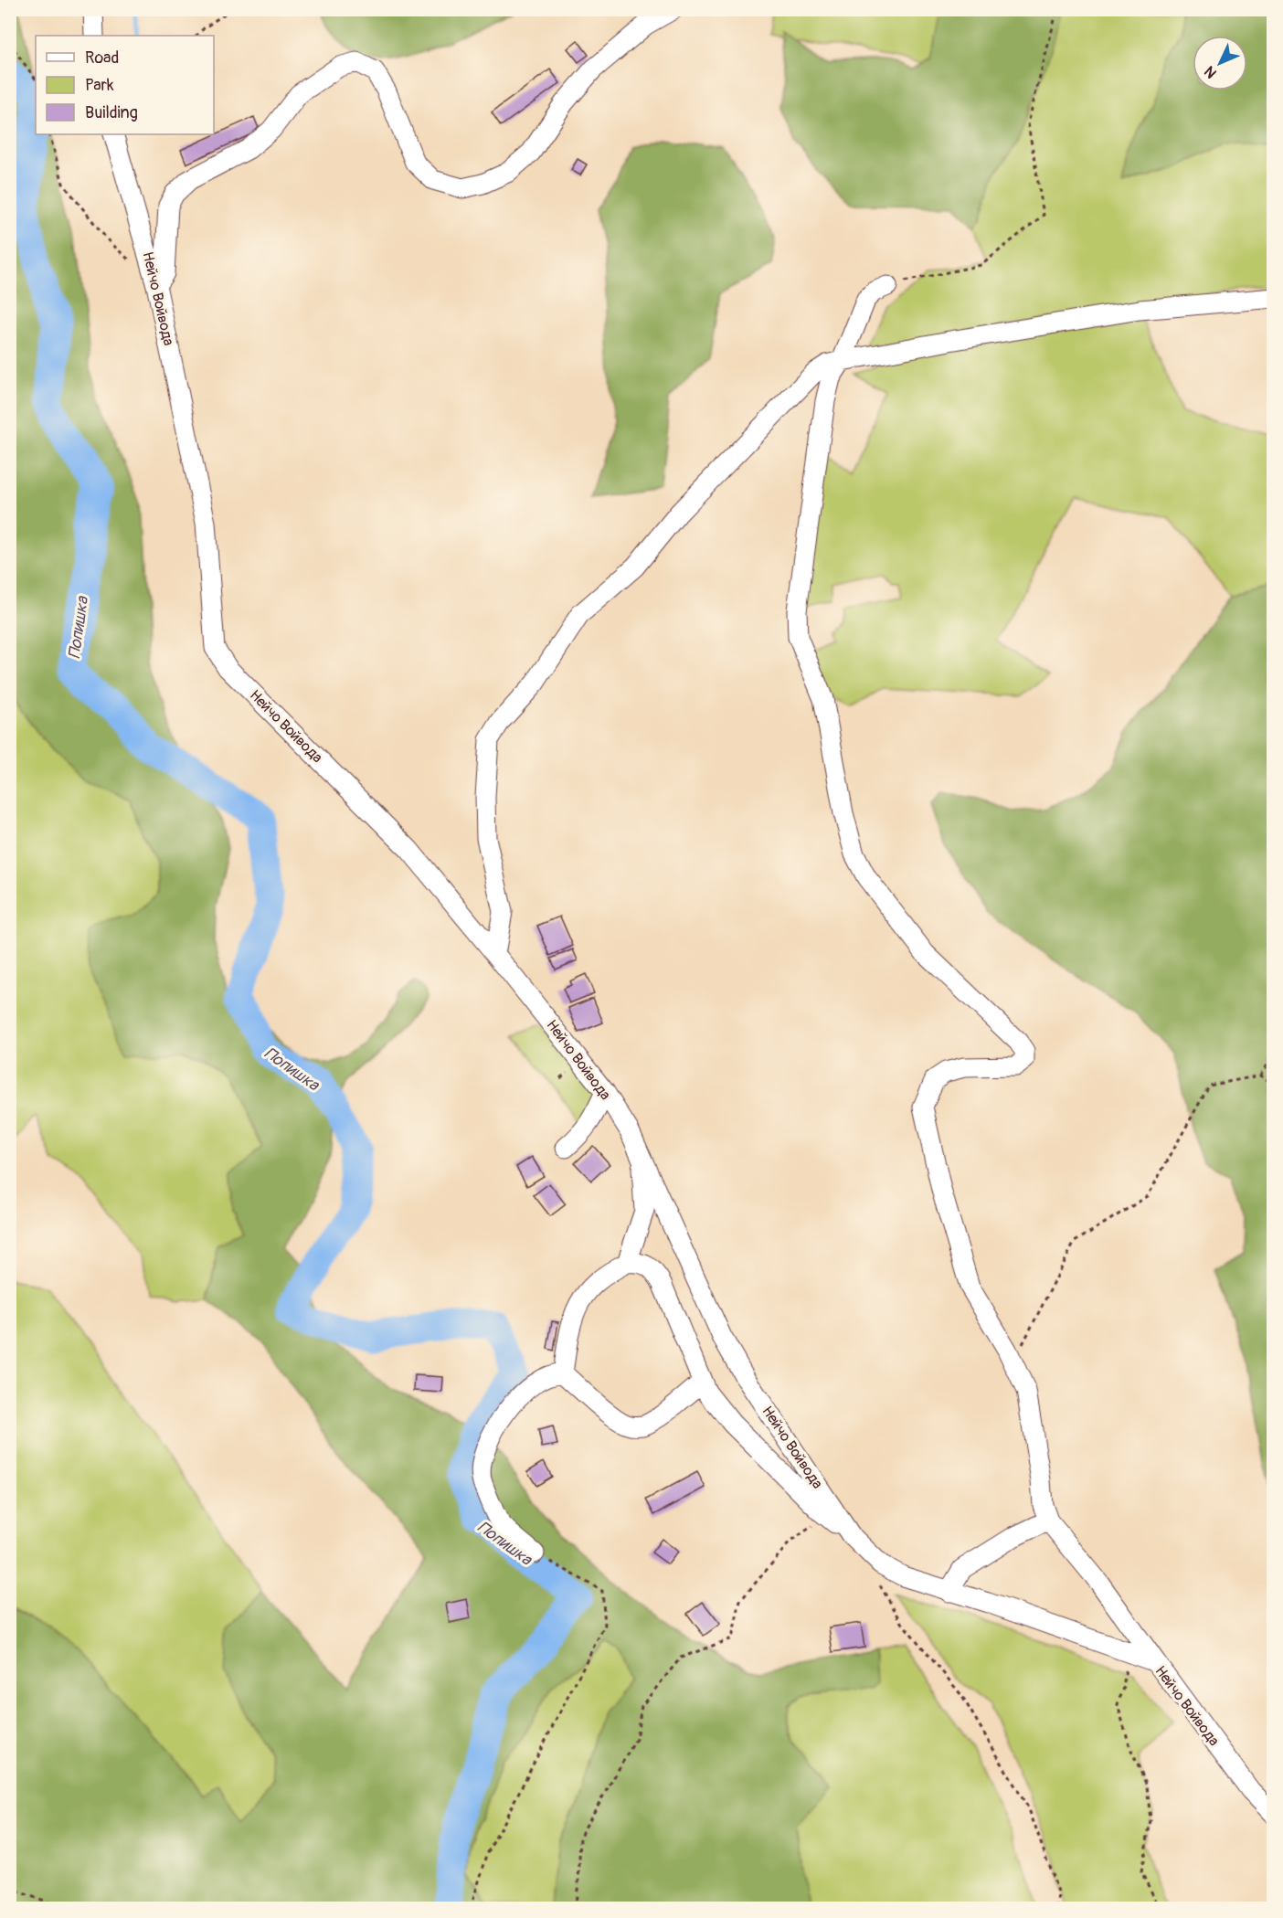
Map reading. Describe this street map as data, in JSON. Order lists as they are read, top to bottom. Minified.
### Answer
{"streets":{"street":["Нейчо Войвода"]},"water":["Попишка"],"legend":["Road","Park","Building"],"north":"bottom left"}
